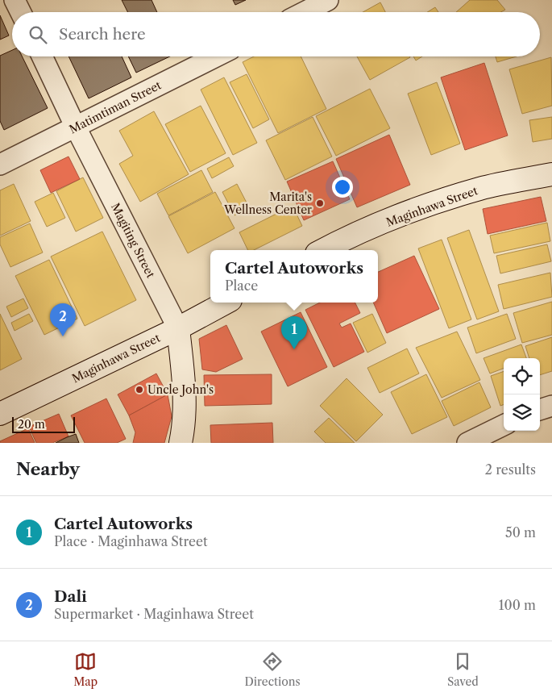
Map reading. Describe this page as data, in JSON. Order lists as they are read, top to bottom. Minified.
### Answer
{"streets":{"street":["Matimtiman Street","Maginhawa Street","Magiting Street"]},"crossings":[["Matimtiman Street","Magiting Street"],["Maginhawa Street","Magiting Street"]],"places":["Marita's Wellness Center","Uncle John's"],"scale_bar":"20 m","page":{"search":"Search here","popup":["Cartel Autoworks","Place"],"pins":["2","1"],"scale":"20 m","heading":["Nearby","2 results"],"list":[{"mark":"1","name":"Cartel Autoworks","note":"Place · Maginhawa Street","value":"50 m"},{"mark":"2","name":"Dali","note":"Supermarket · Maginhawa Street","value":"100 m"}],"nav":["Map","Directions","Saved"]}}
